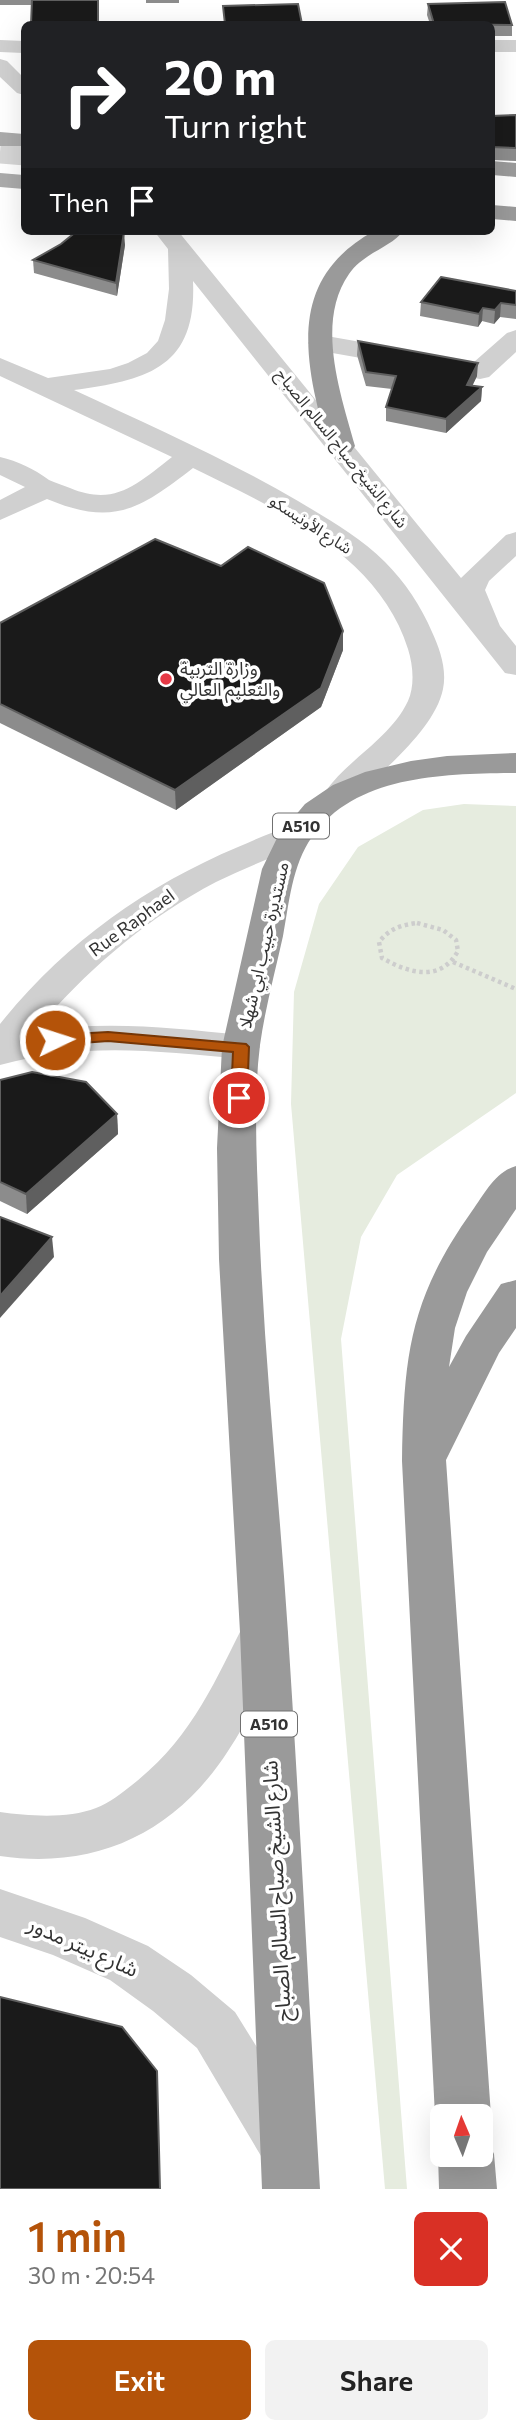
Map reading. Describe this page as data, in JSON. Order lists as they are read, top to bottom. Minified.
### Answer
{"streets":{"highway":["شارع الشيخ صباح السالم الصباح","A510","مستديرة حبيب ابي شهلا"],"street":["شارع الأونيسكو","Rue Raphael","شارع بيتر مدور"]},"crossings":[["شارع الشيخ صباح السالم الصباح","مستديرة حبيب ابي شهلا"],["شارع الشيخ صباح السالم الصباح","شارع بيتر مدور"],["شارع الأونيسكو","مستديرة حبيب ابي شهلا"],["Rue Raphael","مستديرة حبيب ابي شهلا"]],"places":["وزارة التربية والتعليم العالي"],"north":"top","page":{"turn":["20 m","Turn right"],"then":"Then","heading":["1 min","30 m · 20:54"],"buttons":["Exit","Share"]}}
